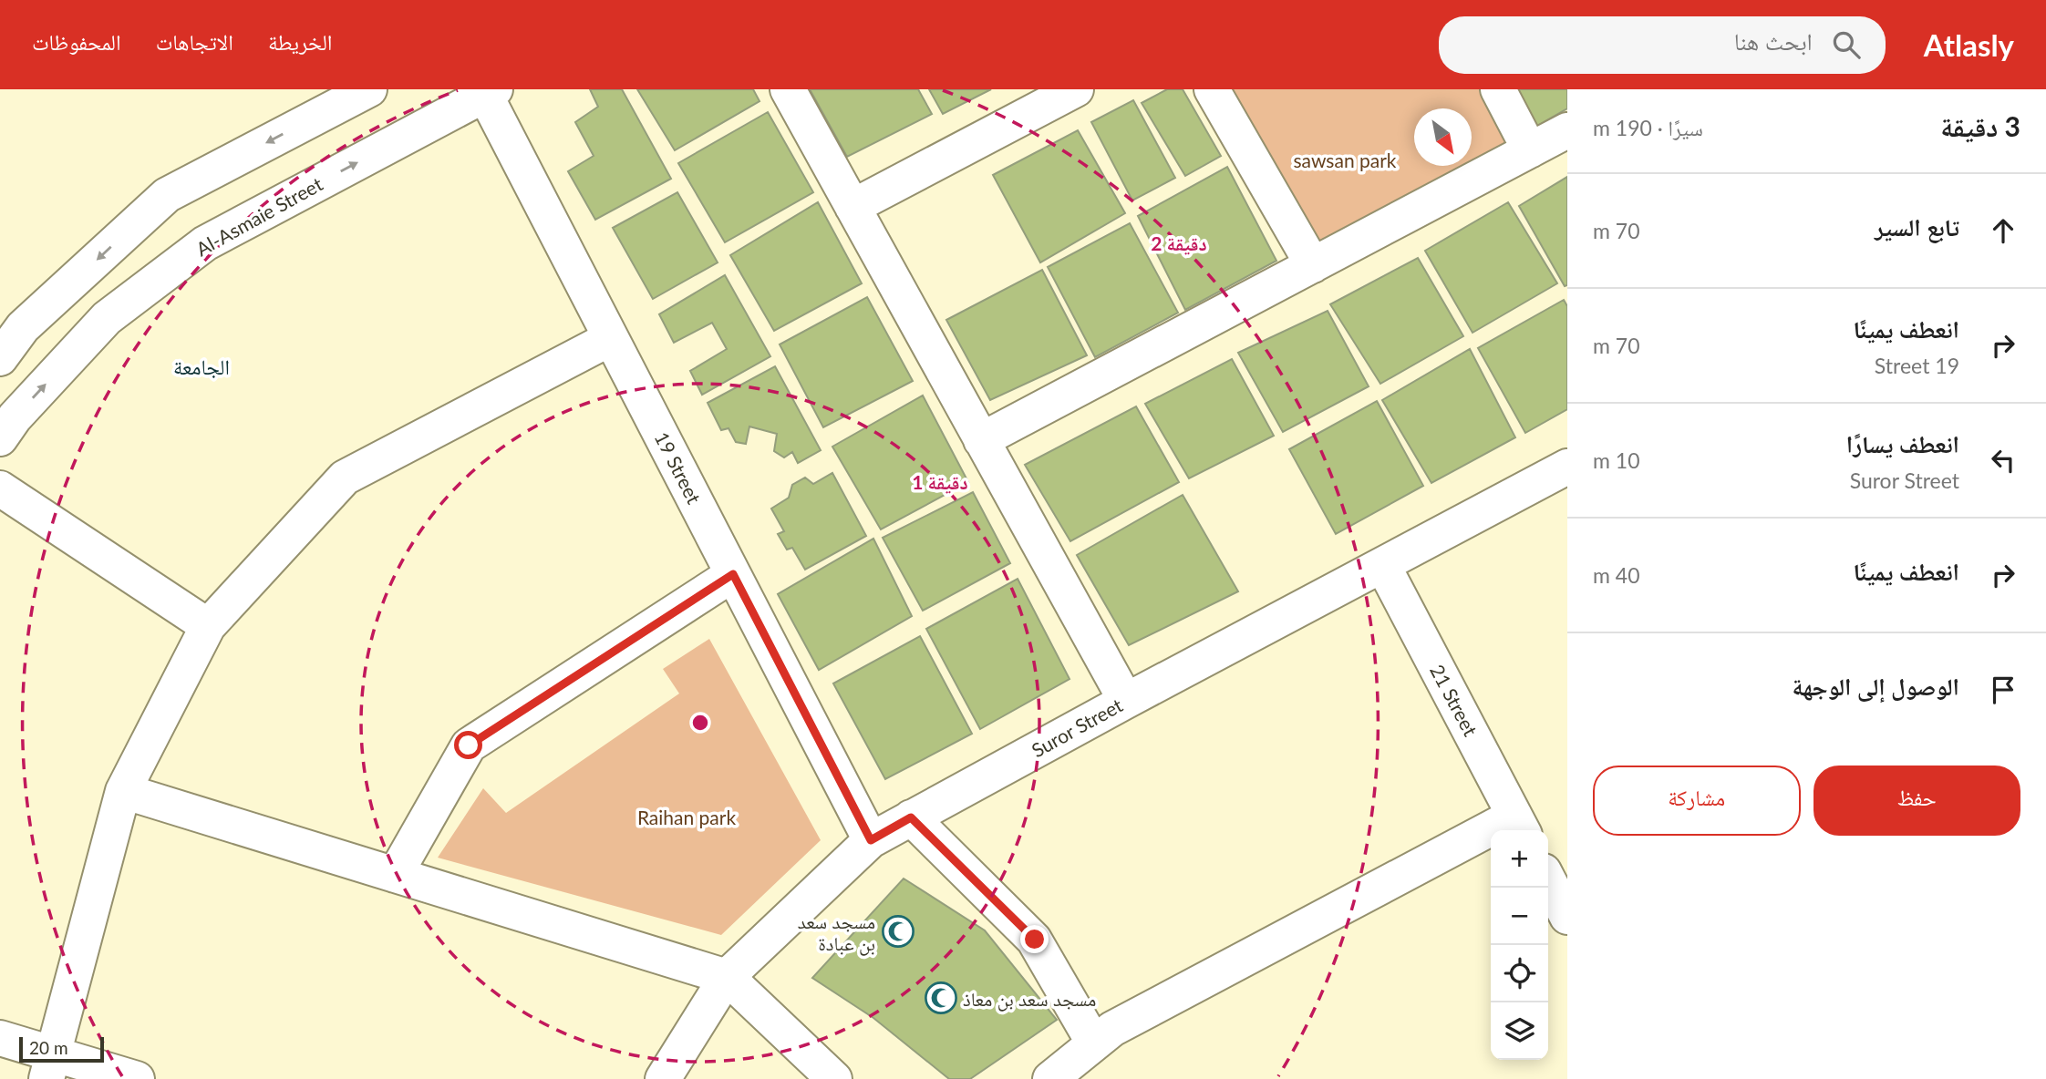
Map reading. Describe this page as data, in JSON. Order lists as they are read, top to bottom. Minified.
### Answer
{"streets":{"street":["Al-Asmaie Street","19 Street","21 Street","Suror Street"]},"crossings":[["Al-Asmaie Street","19 Street"],["19 Street","Suror Street"],["21 Street","Suror Street"]],"districts":["الجامعة"],"parks":["sawsan park","Raihan park"],"places":{"mosque":["مسجد سعد بن عبادة","مسجد سعد بن معاذ"]},"scale_bar":"20 m","north":"bottom right","page":{"header":"Atlasly","search":"ابحث هنا","nav":["الخريطة","الاتجاهات","المحفوظات"],"heading":["3 دقيقة","سيرًا · 190 m"],"list":[["تابع السير","70 m"],["انعطف يمينًا","19 Street","70 m"],["انعطف يسارًا","Suror Street","10 m"],["انعطف يمينًا","40 m"],"الوصول إلى الوجهة"],"buttons":["حفظ","مشاركة"],"map_buttons":["+","−"],"scale":"20 m"},"rings":["2 دقيقة","1 دقيقة"]}
